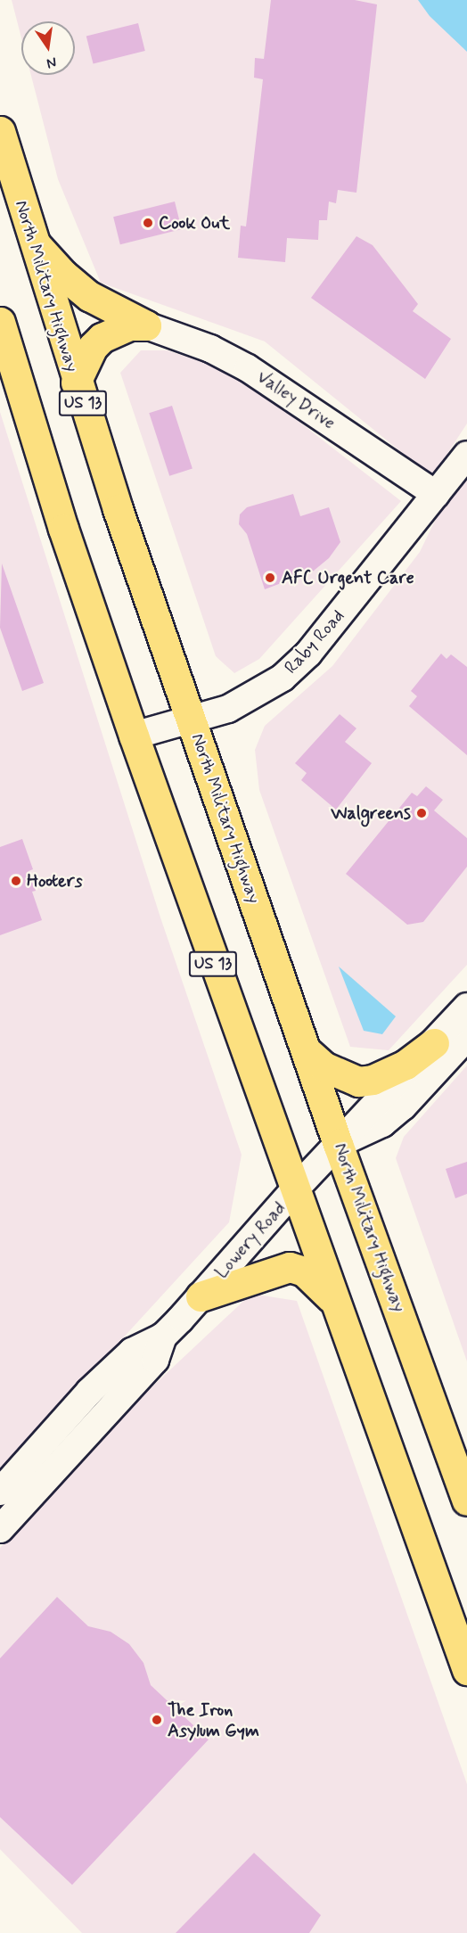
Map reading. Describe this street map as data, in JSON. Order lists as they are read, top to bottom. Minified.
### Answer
{"streets":{"main road":["North Military Highway","US 13"],"street":["Valley Drive","Raby Road","Lowery Road"]},"crossings":[["North Military Highway","Raby Road"],["North Military Highway","Lowery Road"],["Valley Drive","Raby Road"],["US 13","Raby Road"],["US 13","Lowery Road"]],"places":["Cook Out","AFC Urgent Care","Walgreens","Hooters","The Iron Asylum Gym"],"north":"bottom"}
